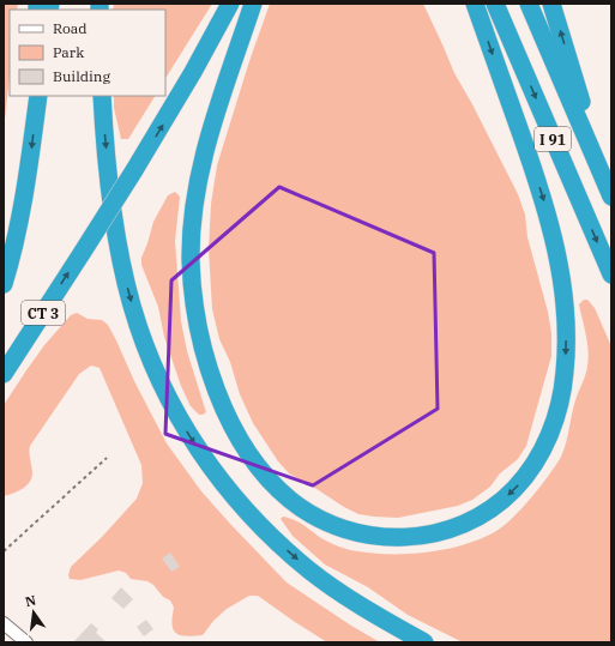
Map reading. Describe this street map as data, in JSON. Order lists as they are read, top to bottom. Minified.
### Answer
{"streets":{"highway":["I 91","CT 3"]},"legend":["Road","Park","Building"],"north":"top"}
